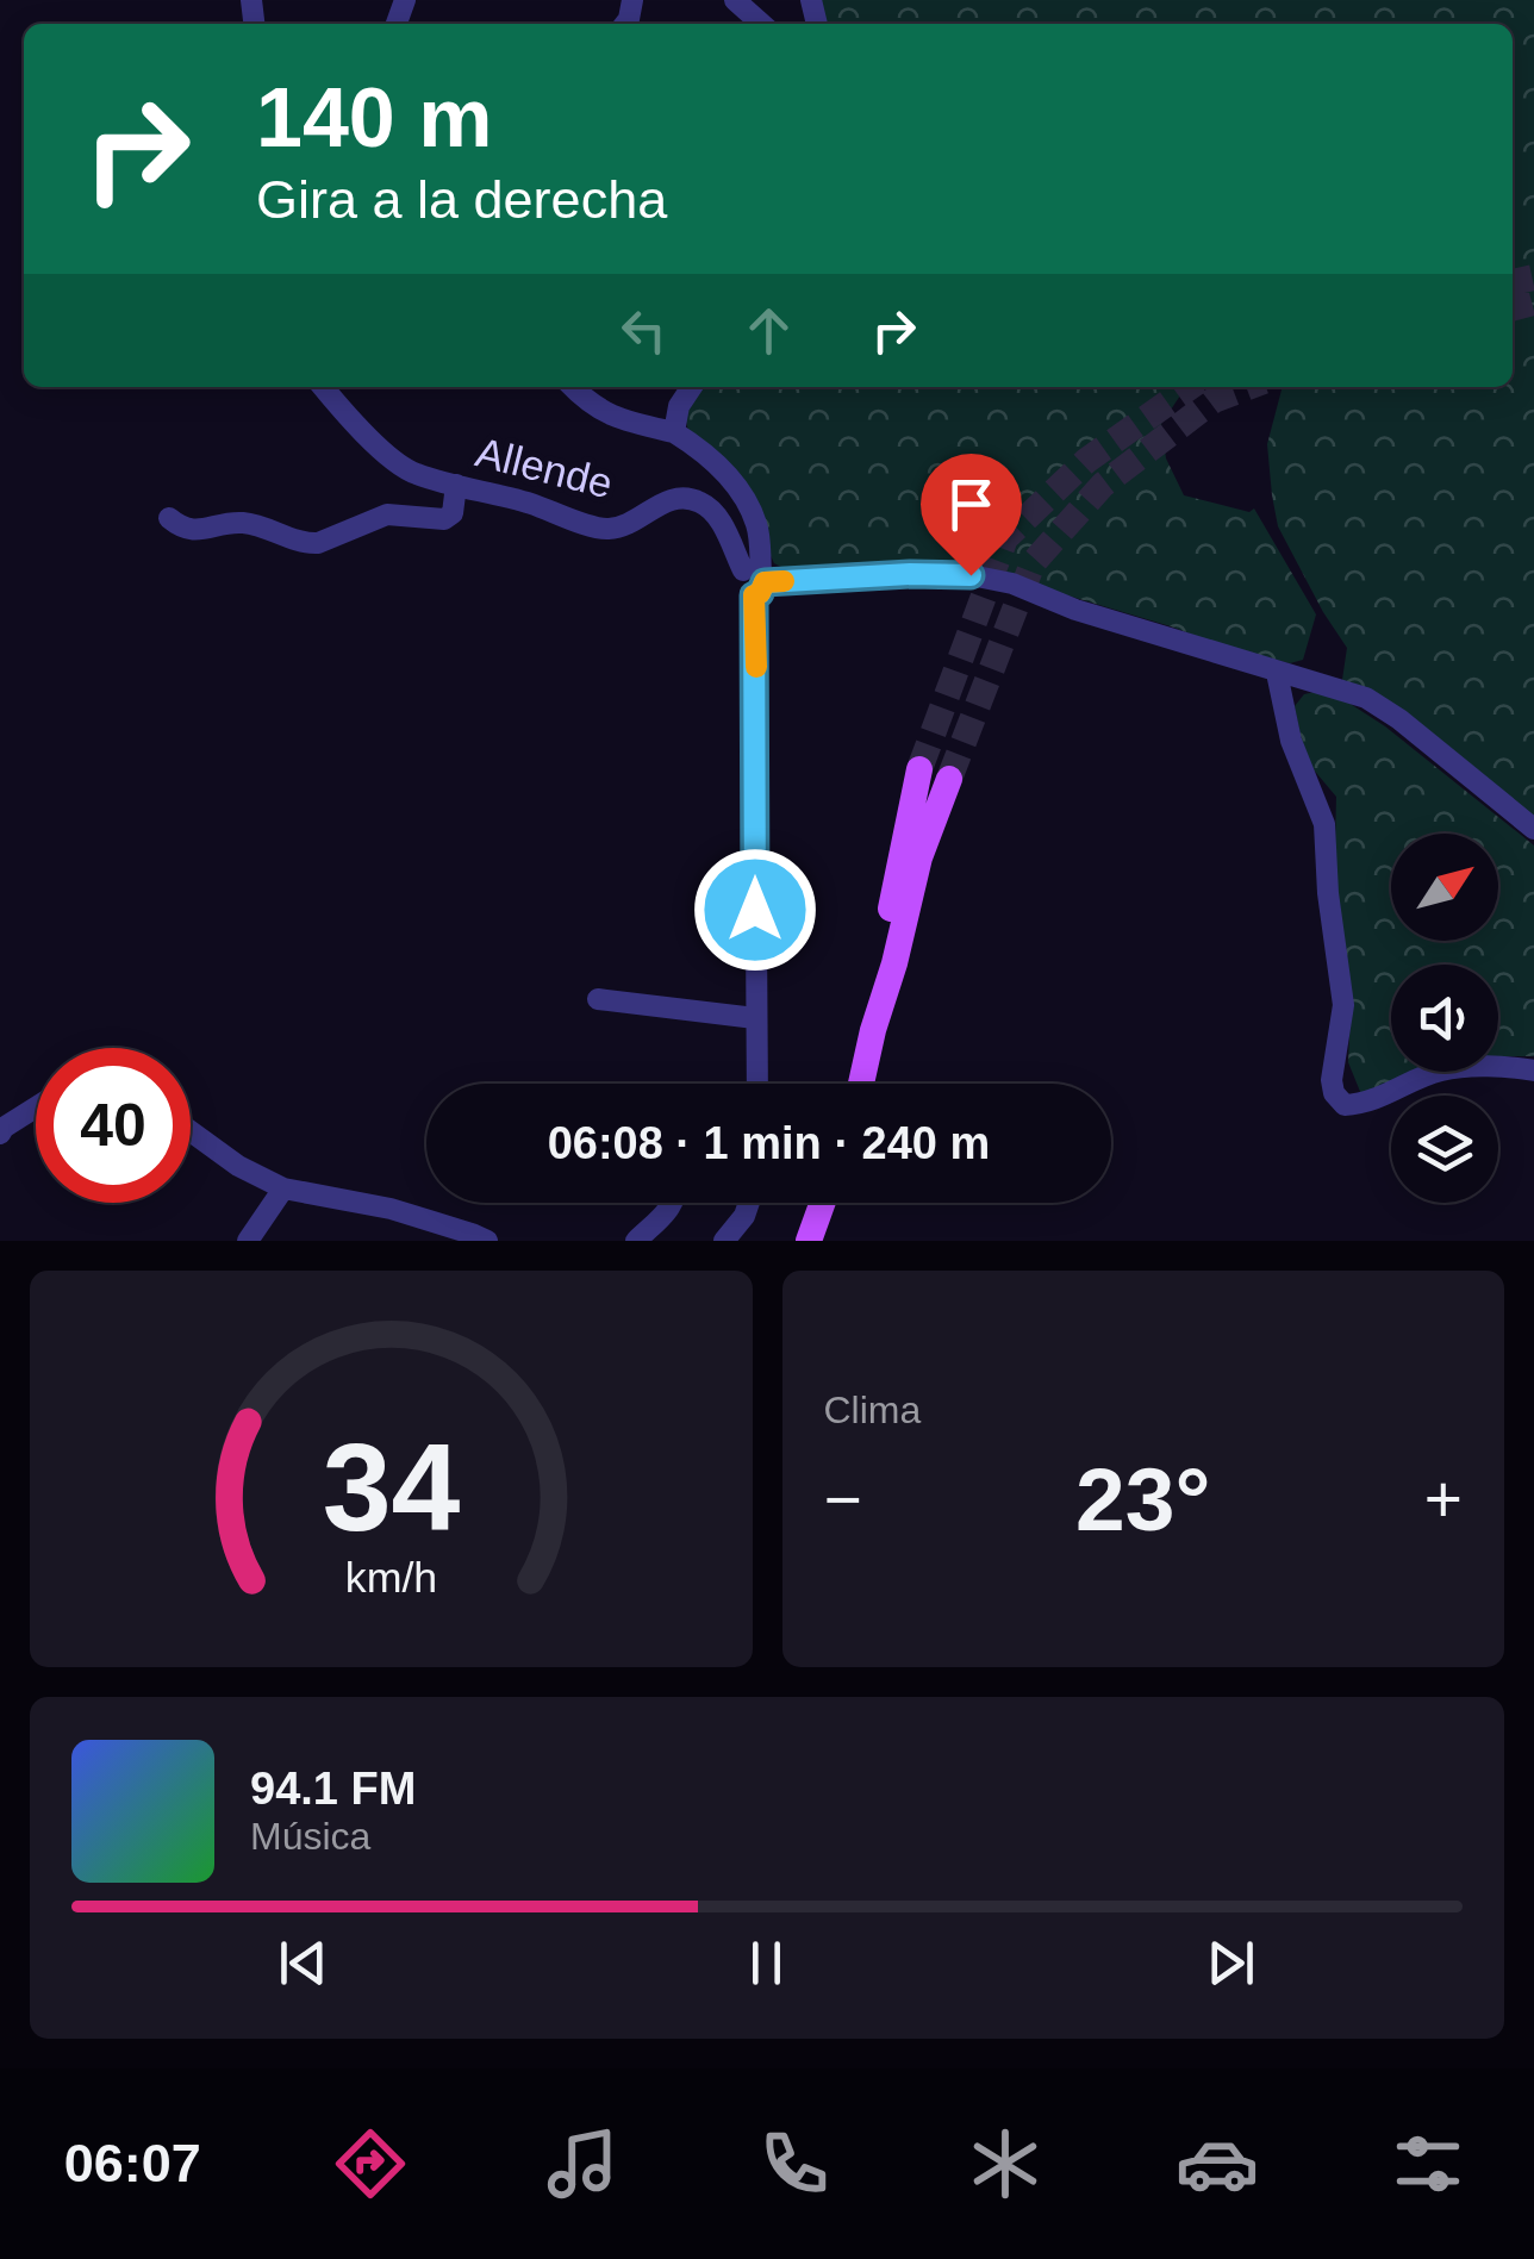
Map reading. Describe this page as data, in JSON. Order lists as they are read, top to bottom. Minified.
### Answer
{"streets":{"street":["Allende"]},"north":"top right","page":{"turn":["140 m","Gira a la derecha"],"limit":"40","trip":"06:08 · 1 min · 240 m","tile":"Clima","heat":["−","23°","+"],"song":["94.1 FM","Música"],"tabs":"06:07","gauge":["34","km/h"]}}
